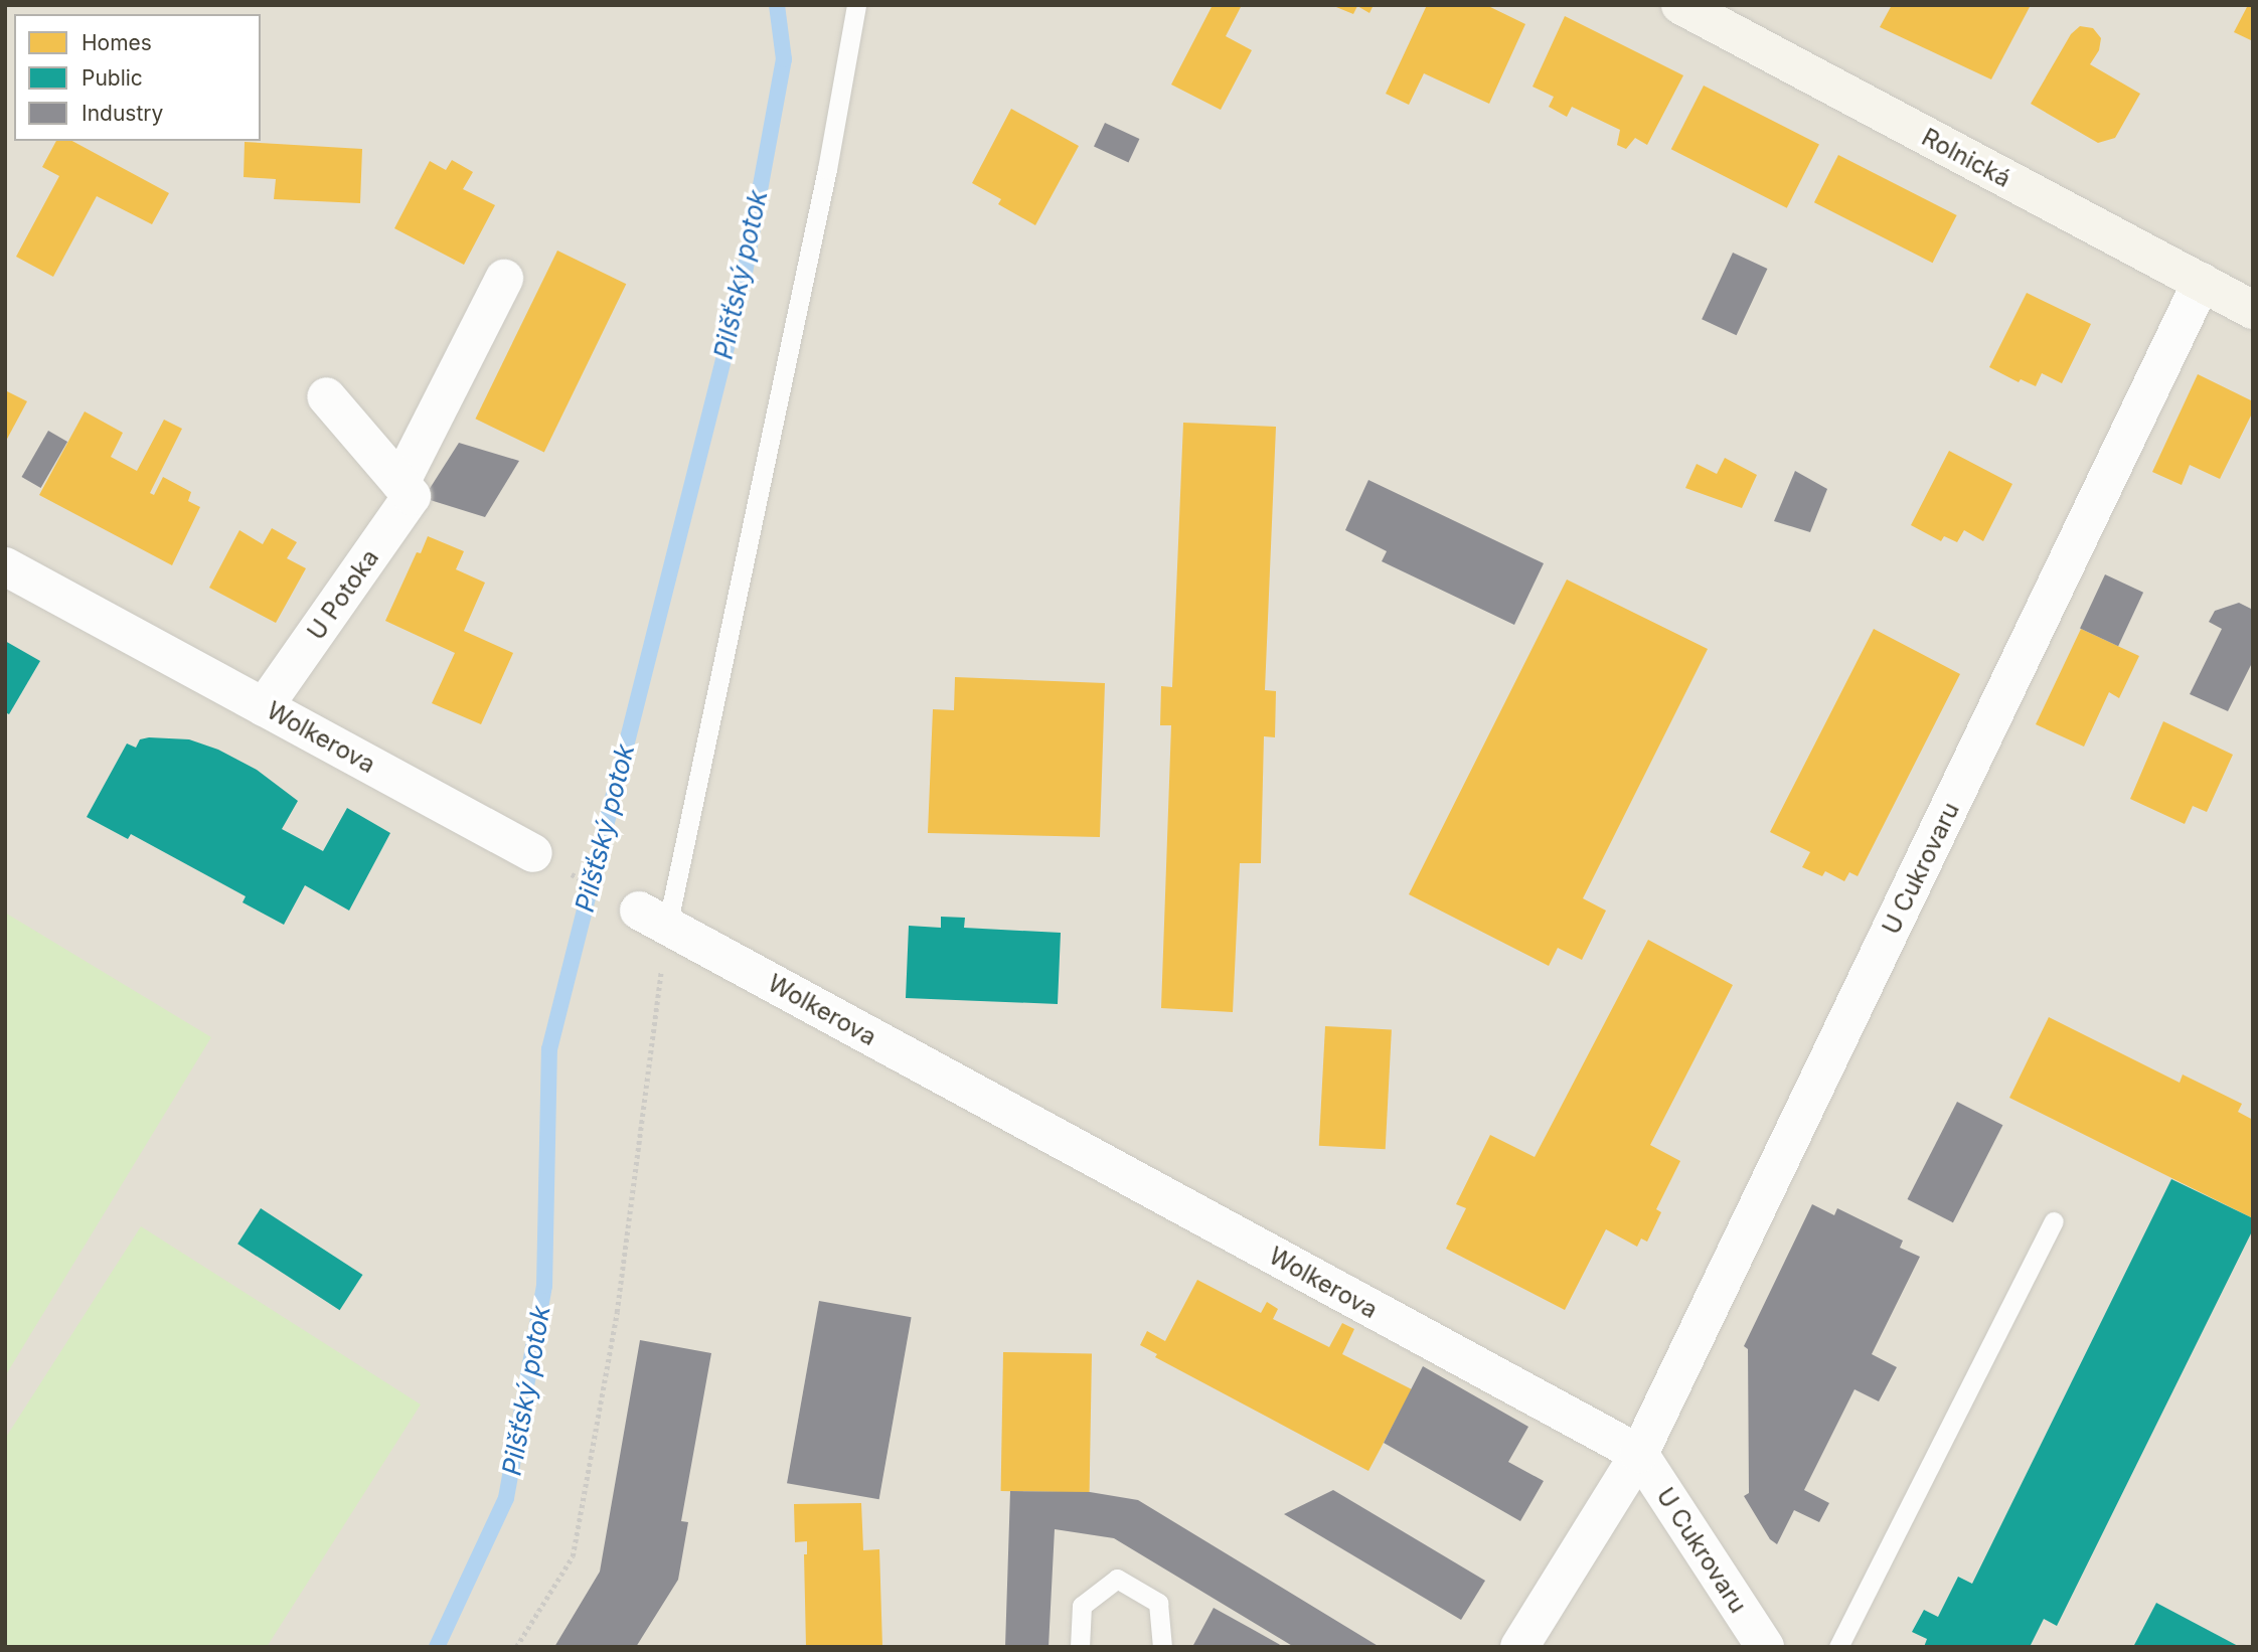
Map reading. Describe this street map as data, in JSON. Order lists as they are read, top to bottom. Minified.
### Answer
{"streets":{"street":["Rolnická","U Potoka","Wolkerova","U Cukrovaru"]},"crossings":[["Rolnická","U Cukrovaru"],["U Potoka","Wolkerova"],["Wolkerova","U Cukrovaru"]],"water":["Pilšťský potok"],"legend":["Homes","Public","Industry"]}
